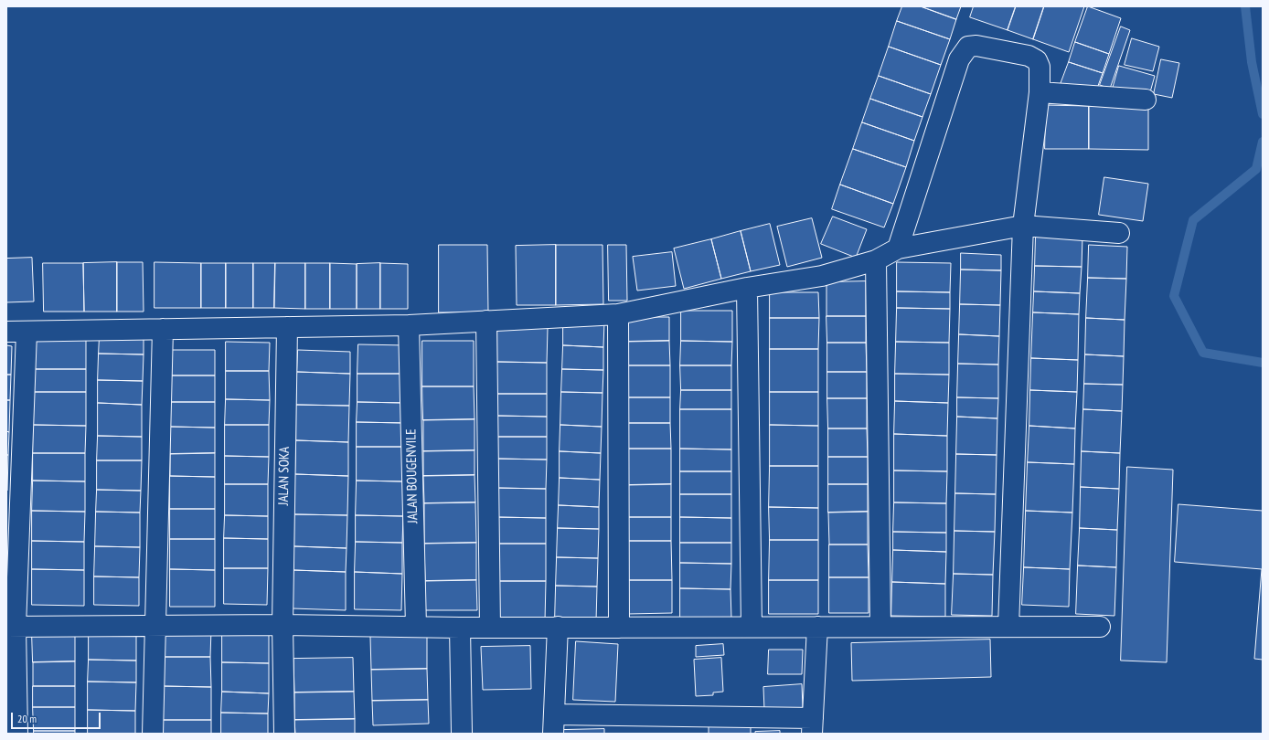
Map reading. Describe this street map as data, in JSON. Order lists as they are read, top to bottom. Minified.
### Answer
{"streets":{"street":["JALAN SOKA","JALAN BOUGENVILE"]},"scale_bar":"20 m"}
